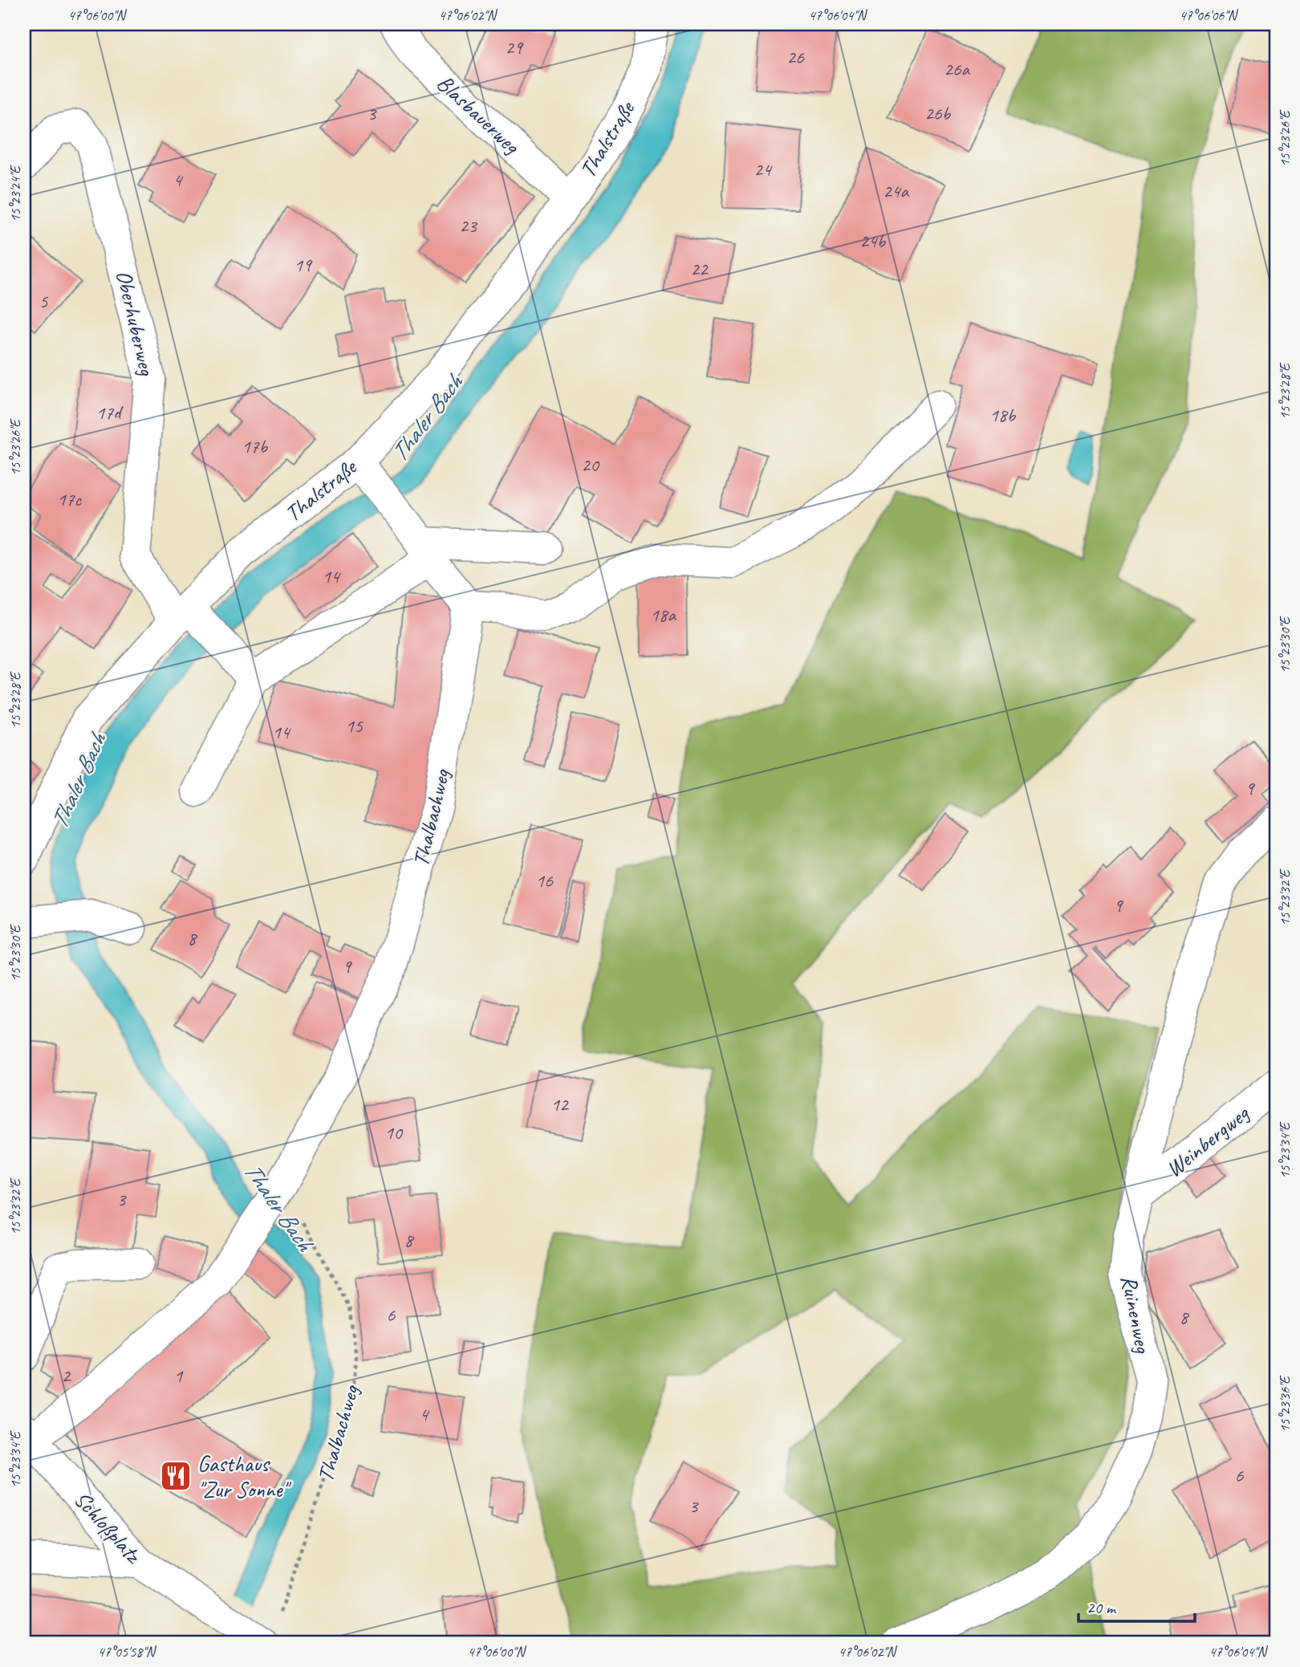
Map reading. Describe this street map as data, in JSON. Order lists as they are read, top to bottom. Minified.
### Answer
{"streets":{"street":["Blasbauerweg","Thalstraße","Oberhuberweg","Thalbachweg","Weinbergweg","Ruinenweg","Schloßplatz"]},"crossings":[["Blasbauerweg","Thalstraße"],["Thalstraße","Oberhuberweg"],["Thalbachweg","Schloßplatz"],["Weinbergweg","Ruinenweg"]],"water":["Thaler Bach"],"places":{"restaurant":["Gasthaus \"Zur Sonne\""]},"house_numbers":["29","26","26a","3","26b","24","4","24a","23","24b","19","22","5","17d","18b","17b","20","17c","14","18a","15","14","9","16","9","8","9","12","10","3","8","6","8","2","1","4","6","3"],"scale_bar":"20 m","coordinates":["47°06'00\"N","47°06'02\"N","47°06'04\"N","47°06'06\"N","15°23'26\"E","15°23'24\"E","15°23'28\"E","15°23'30\"E","15°23'32\"E","15°23'34\"E","15°23'36\"E","47°05'58\"N"]}
